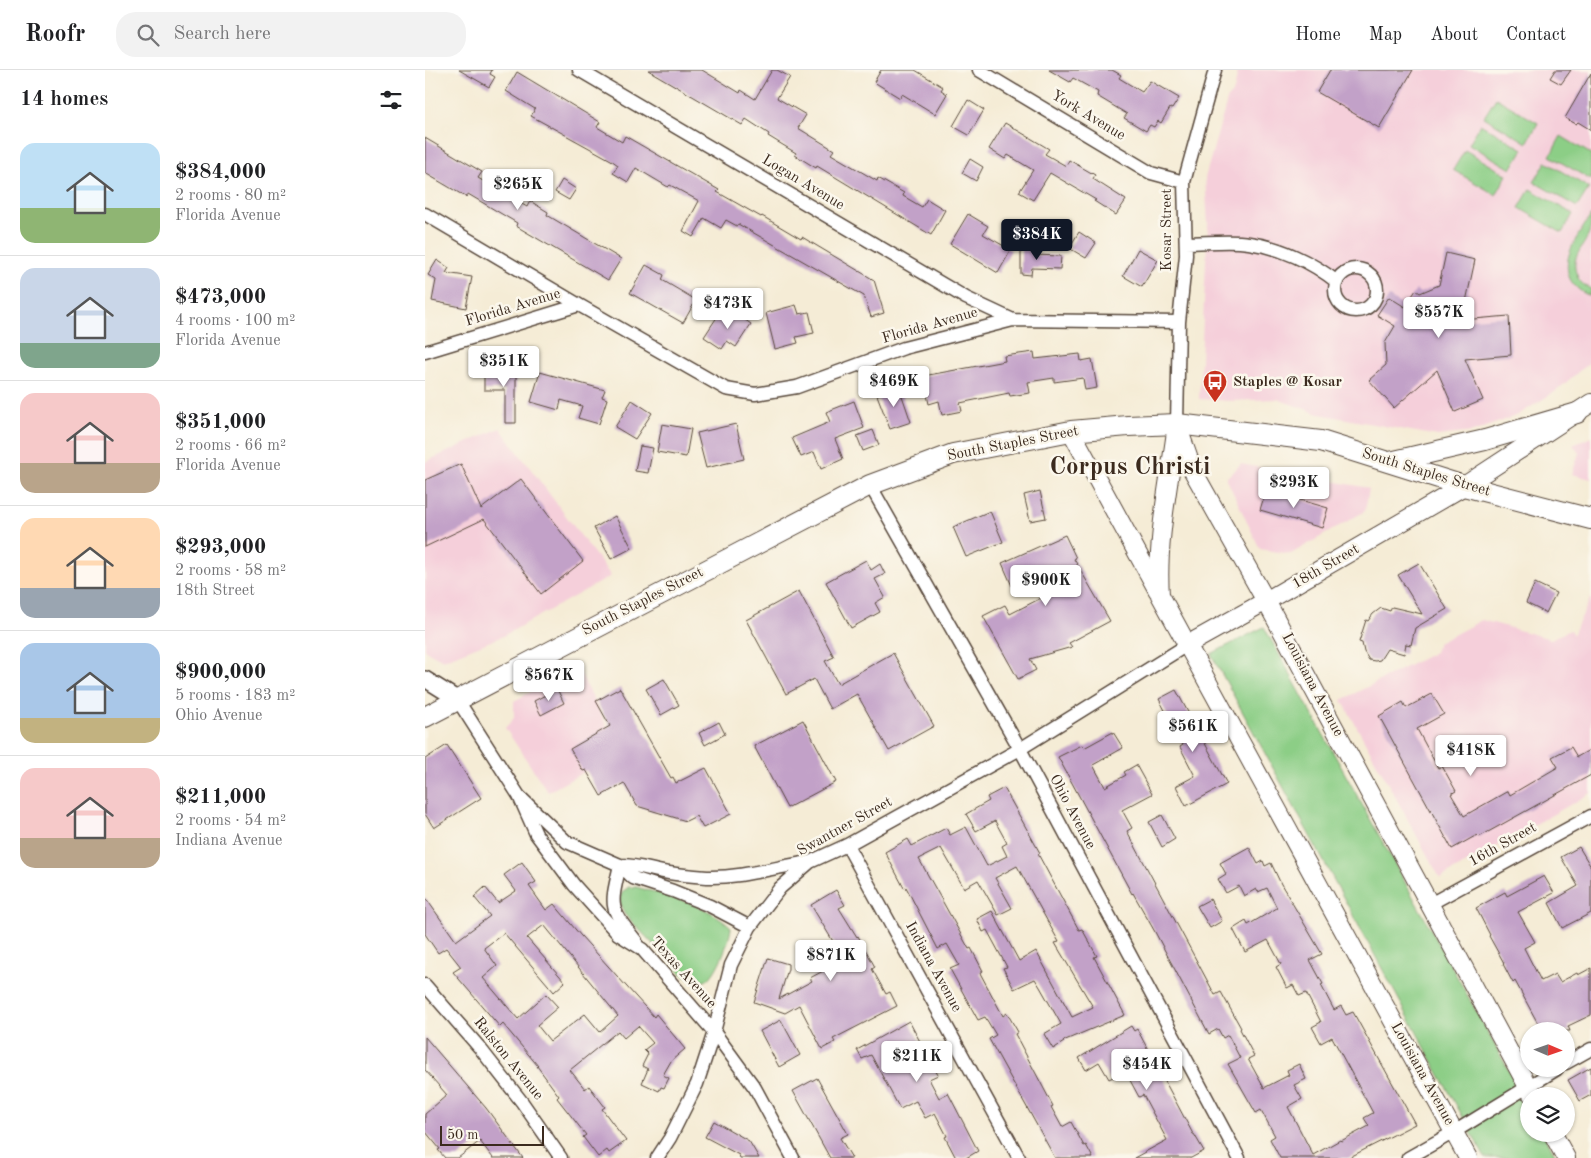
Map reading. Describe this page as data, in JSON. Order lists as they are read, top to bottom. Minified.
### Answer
{"streets":{"main road":["South Staples Street","18th Street","Louisiana Avenue"],"street":["York Avenue","Logan Avenue","Kosar Street","Florida Avenue","Ohio Avenue","Swantner Street","16th Street","Indiana Avenue","Texas Avenue","Ralston Avenue"]},"crossings":[["York Avenue","Kosar Street"],["Logan Avenue","Florida Avenue"],["Kosar Street","Florida Avenue"],["Kosar Street","South Staples Street"],["Kosar Street","Louisiana Avenue"],["South Staples Street","18th Street"],["South Staples Street","Louisiana Avenue"],["South Staples Street","Ohio Avenue"],["South Staples Street","Texas Avenue"],["18th Street","Louisiana Avenue"],["18th Street","Swantner Street"],["Louisiana Avenue","Swantner Street"],["Louisiana Avenue","16th Street"],["Ohio Avenue","Swantner Street"],["Swantner Street","Indiana Avenue"],["Swantner Street","Texas Avenue"]],"districts":["Corpus Christi"],"places":{"bus stop":["Staples @ Kosar"]},"scale_bar":"50 m","north":"right","page":{"header":"Roofr","search":"Search here","nav":["Home","Map","About","Contact"],"heading":"14 homes","list":[{"name":"$384,000","note":"2 rooms · 80 m² · Florida Avenue"},{"name":"$473,000","note":"4 rooms · 100 m² · Florida Avenue"},{"name":"$351,000","note":"2 rooms · 66 m² · Florida Avenue"},{"name":"$293,000","note":"2 rooms · 58 m² · 18th Street"},{"name":"$900,000","note":"5 rooms · 183 m² · Ohio Avenue"},{"name":"$211,000","note":"2 rooms · 54 m² · Indiana Avenue"}],"price":["$265K","$384K","$473K","$557K","$351K","$469K","$293K","$900K","$567K","$561K","$418K","$871K","$211K","$454K"],"scale":"50 m"}}
